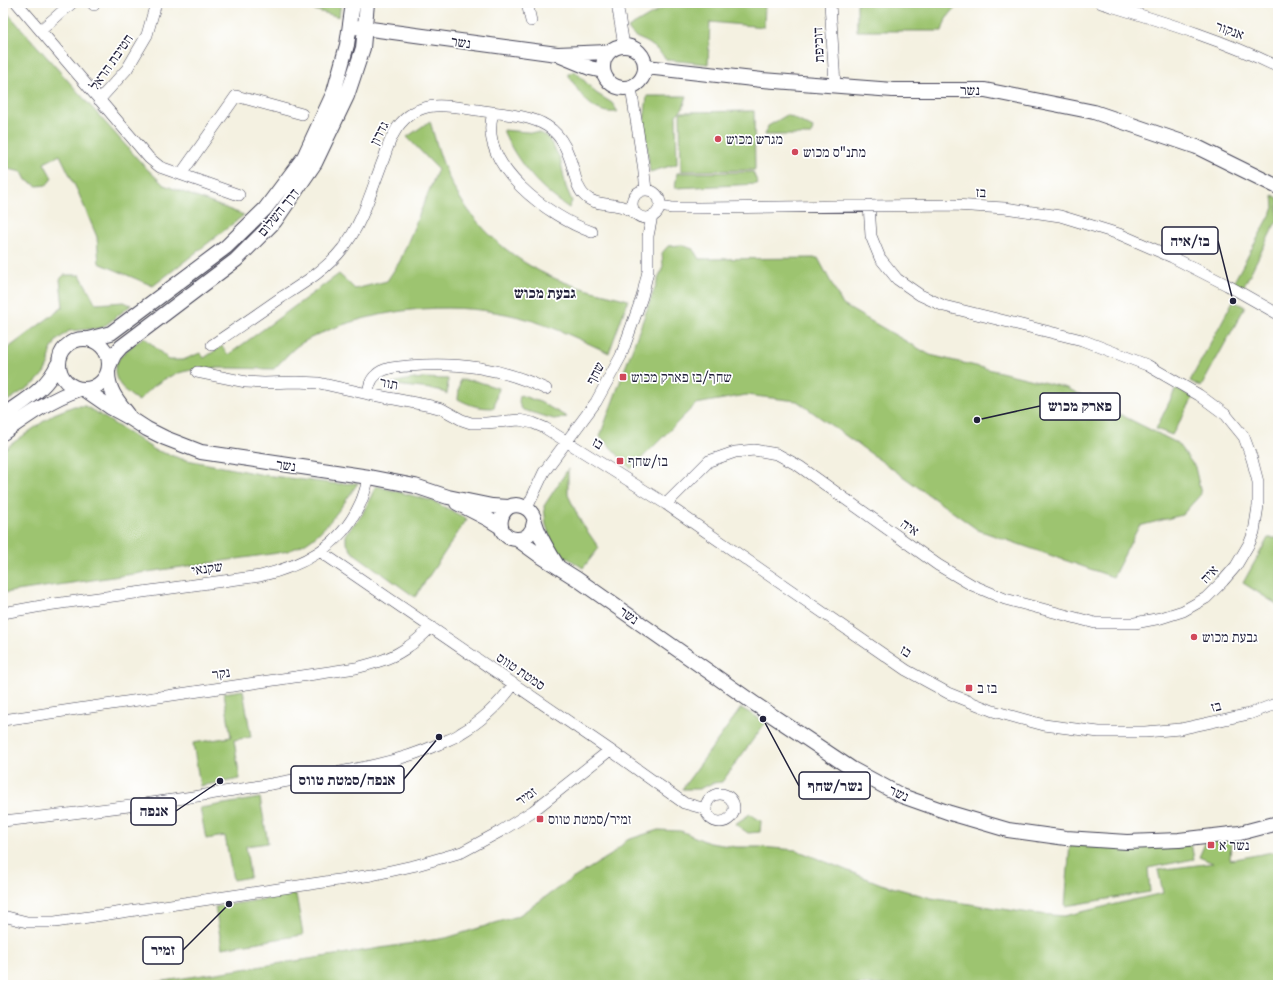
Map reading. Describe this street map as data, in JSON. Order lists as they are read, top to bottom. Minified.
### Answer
{"streets":{"street":["אנקור","נשר","דוכיפת","חטיבת הראל","גדרון","בז","דרך השלום","שחף","תור","איה","שקנאי","סמטת טווס","נקר","זמיר"]},"crossings":[["נשר","דוכיפת"],["נשר","דרך השלום"],["נשר","שחף"],["נשר","שקנאי"],["גדרון","בז"],["גדרון","שחף"],["בז","שחף"],["בז","תור"],["בז","איה"],["שחף","תור"],["שקנאי","סמטת טווס"],["סמטת טווס","נקר"],["סמטת טווס","זמיר"]],"districts":["גבעת מכוש"],"places":{"other":["מגרש מכוש","מתנ\"ס מכוש","בז/איה","פארק מכוש","גבעת מכוש","נשר/שחף","אנפה/סמטת טווס","אנפה","זמיר"],"transit":["שחף/בז פארק מכוש","בז/שחף","בז ב","זמיר/סמטת טווס","נשר א"]}}
